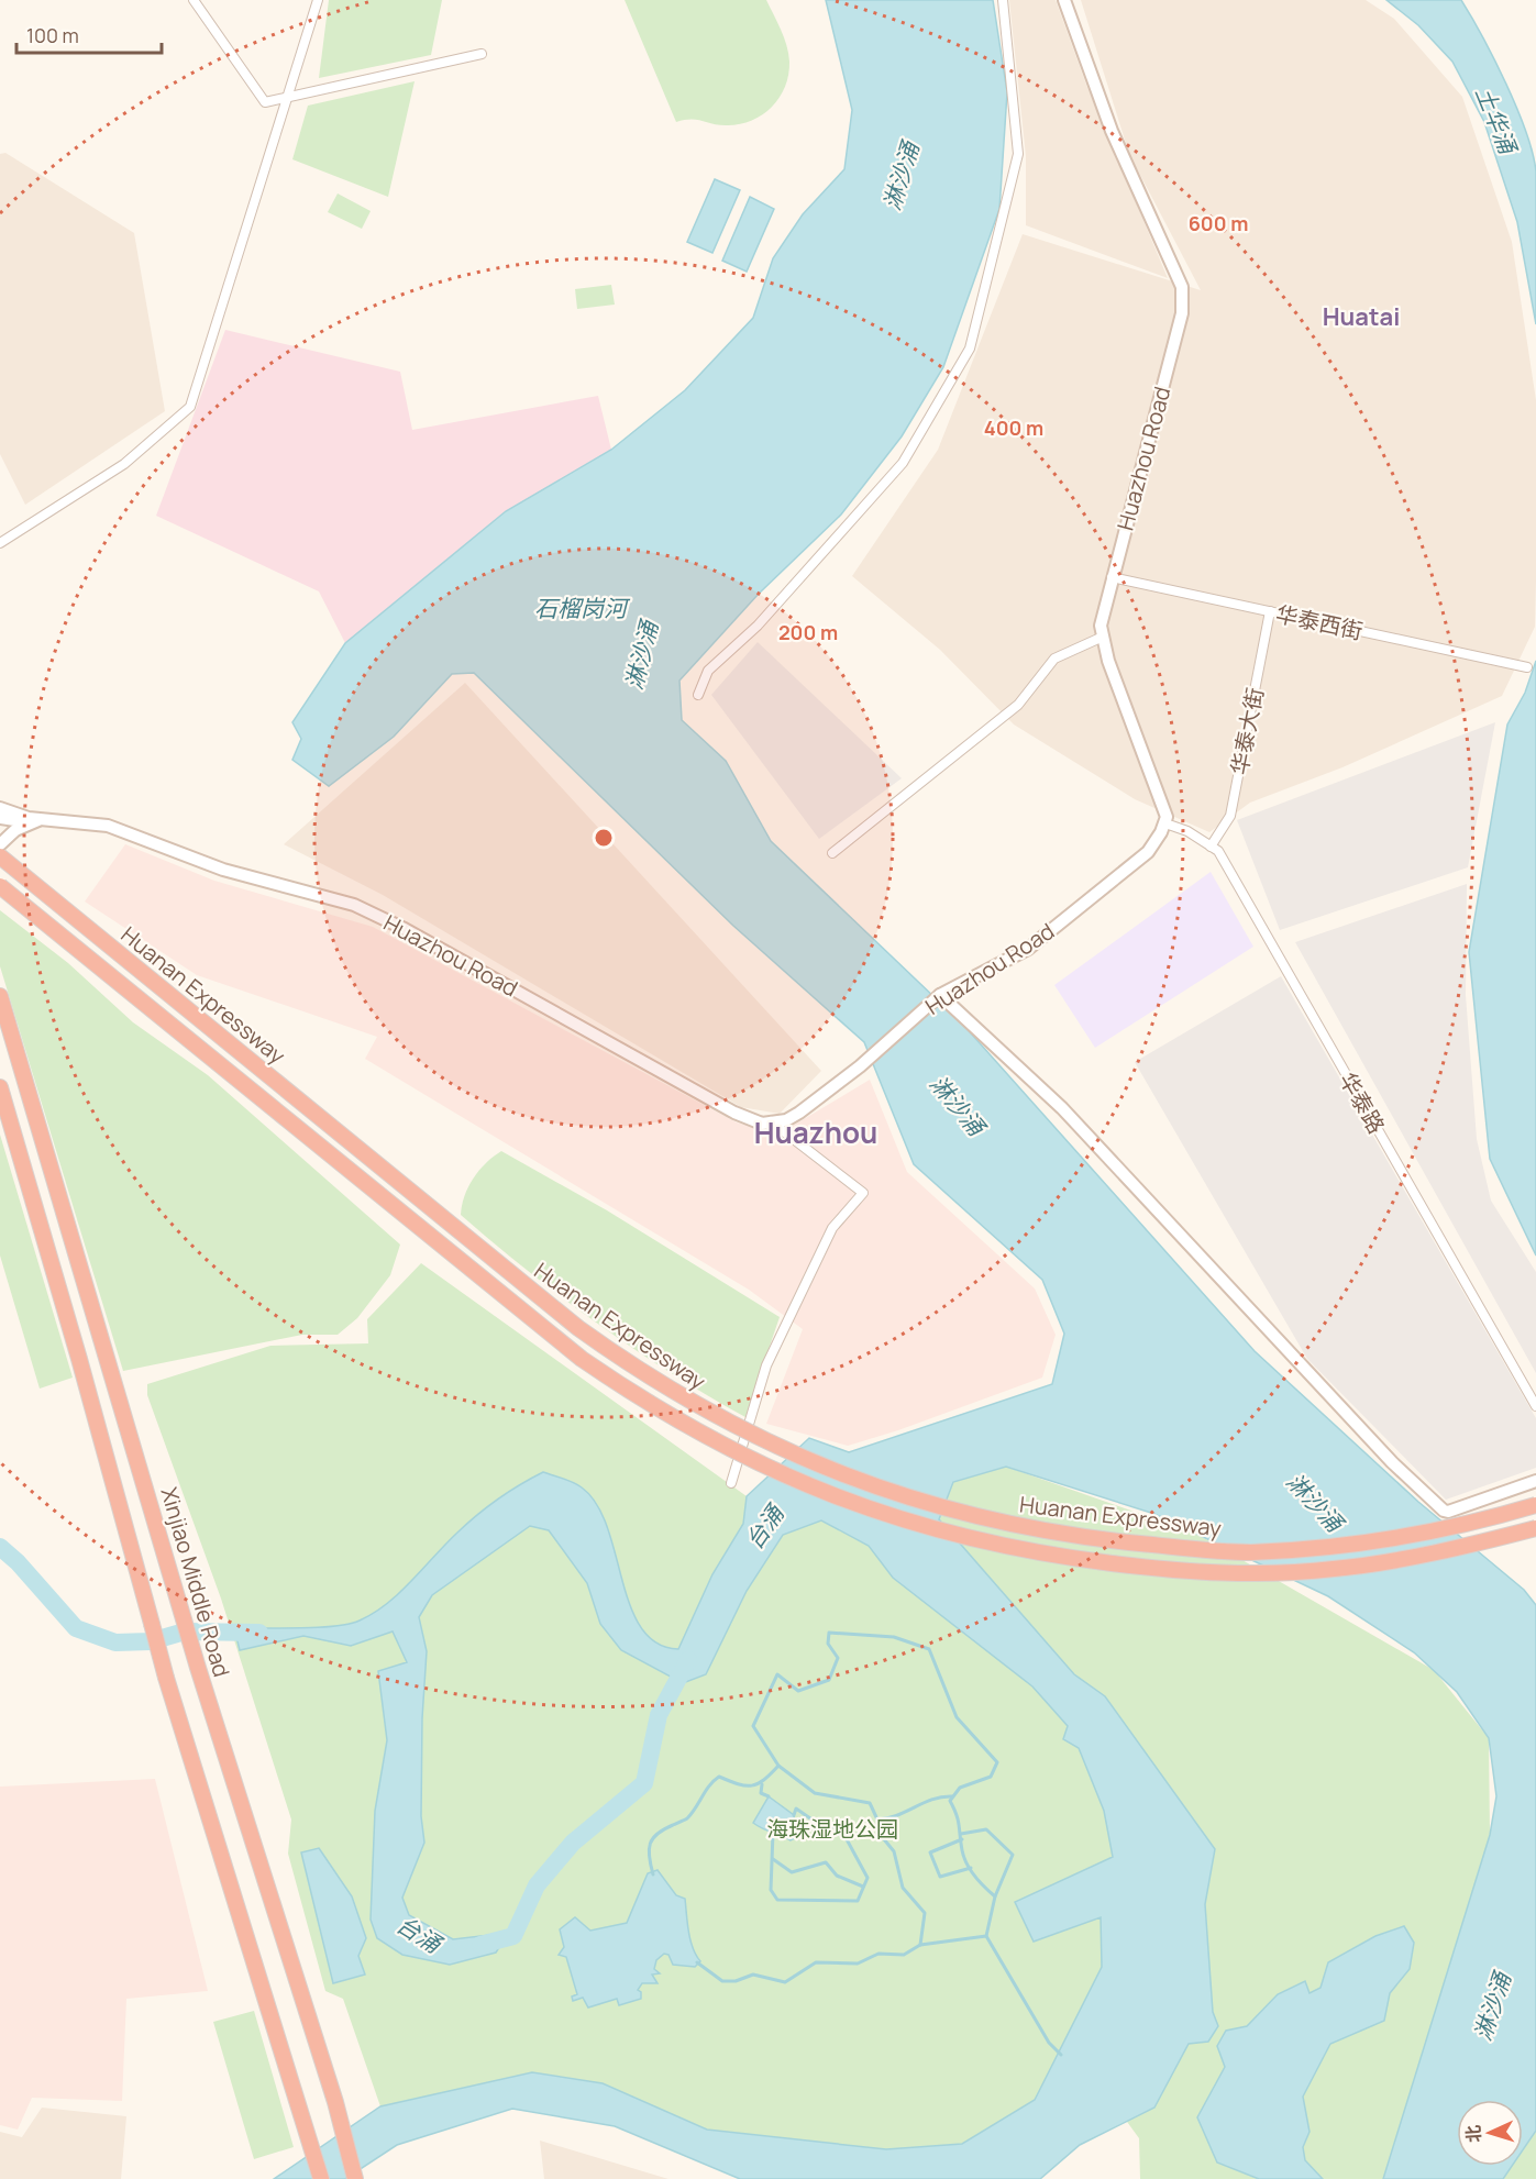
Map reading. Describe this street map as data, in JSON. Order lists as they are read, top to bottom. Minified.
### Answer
{"streets":{"highway":["Huanan Expressway","Xinjiao Middle Road"],"main road":["Huazhou Road"],"street":["华泰西街","华泰大街","华泰路"]},"crossings":[["Huazhou Road","华泰西街"],["Huazhou Road","华泰路"],["华泰西街","华泰大街"],["华泰大街","华泰路"]],"districts":["Huatai","Huazhou"],"water":["土华涌","淋沙涌","石榴岗河","台涌"],"parks":["海珠湿地公园"],"scale_bar":"100 m","north":"left","rings":["600 m","400 m","200 m"]}
